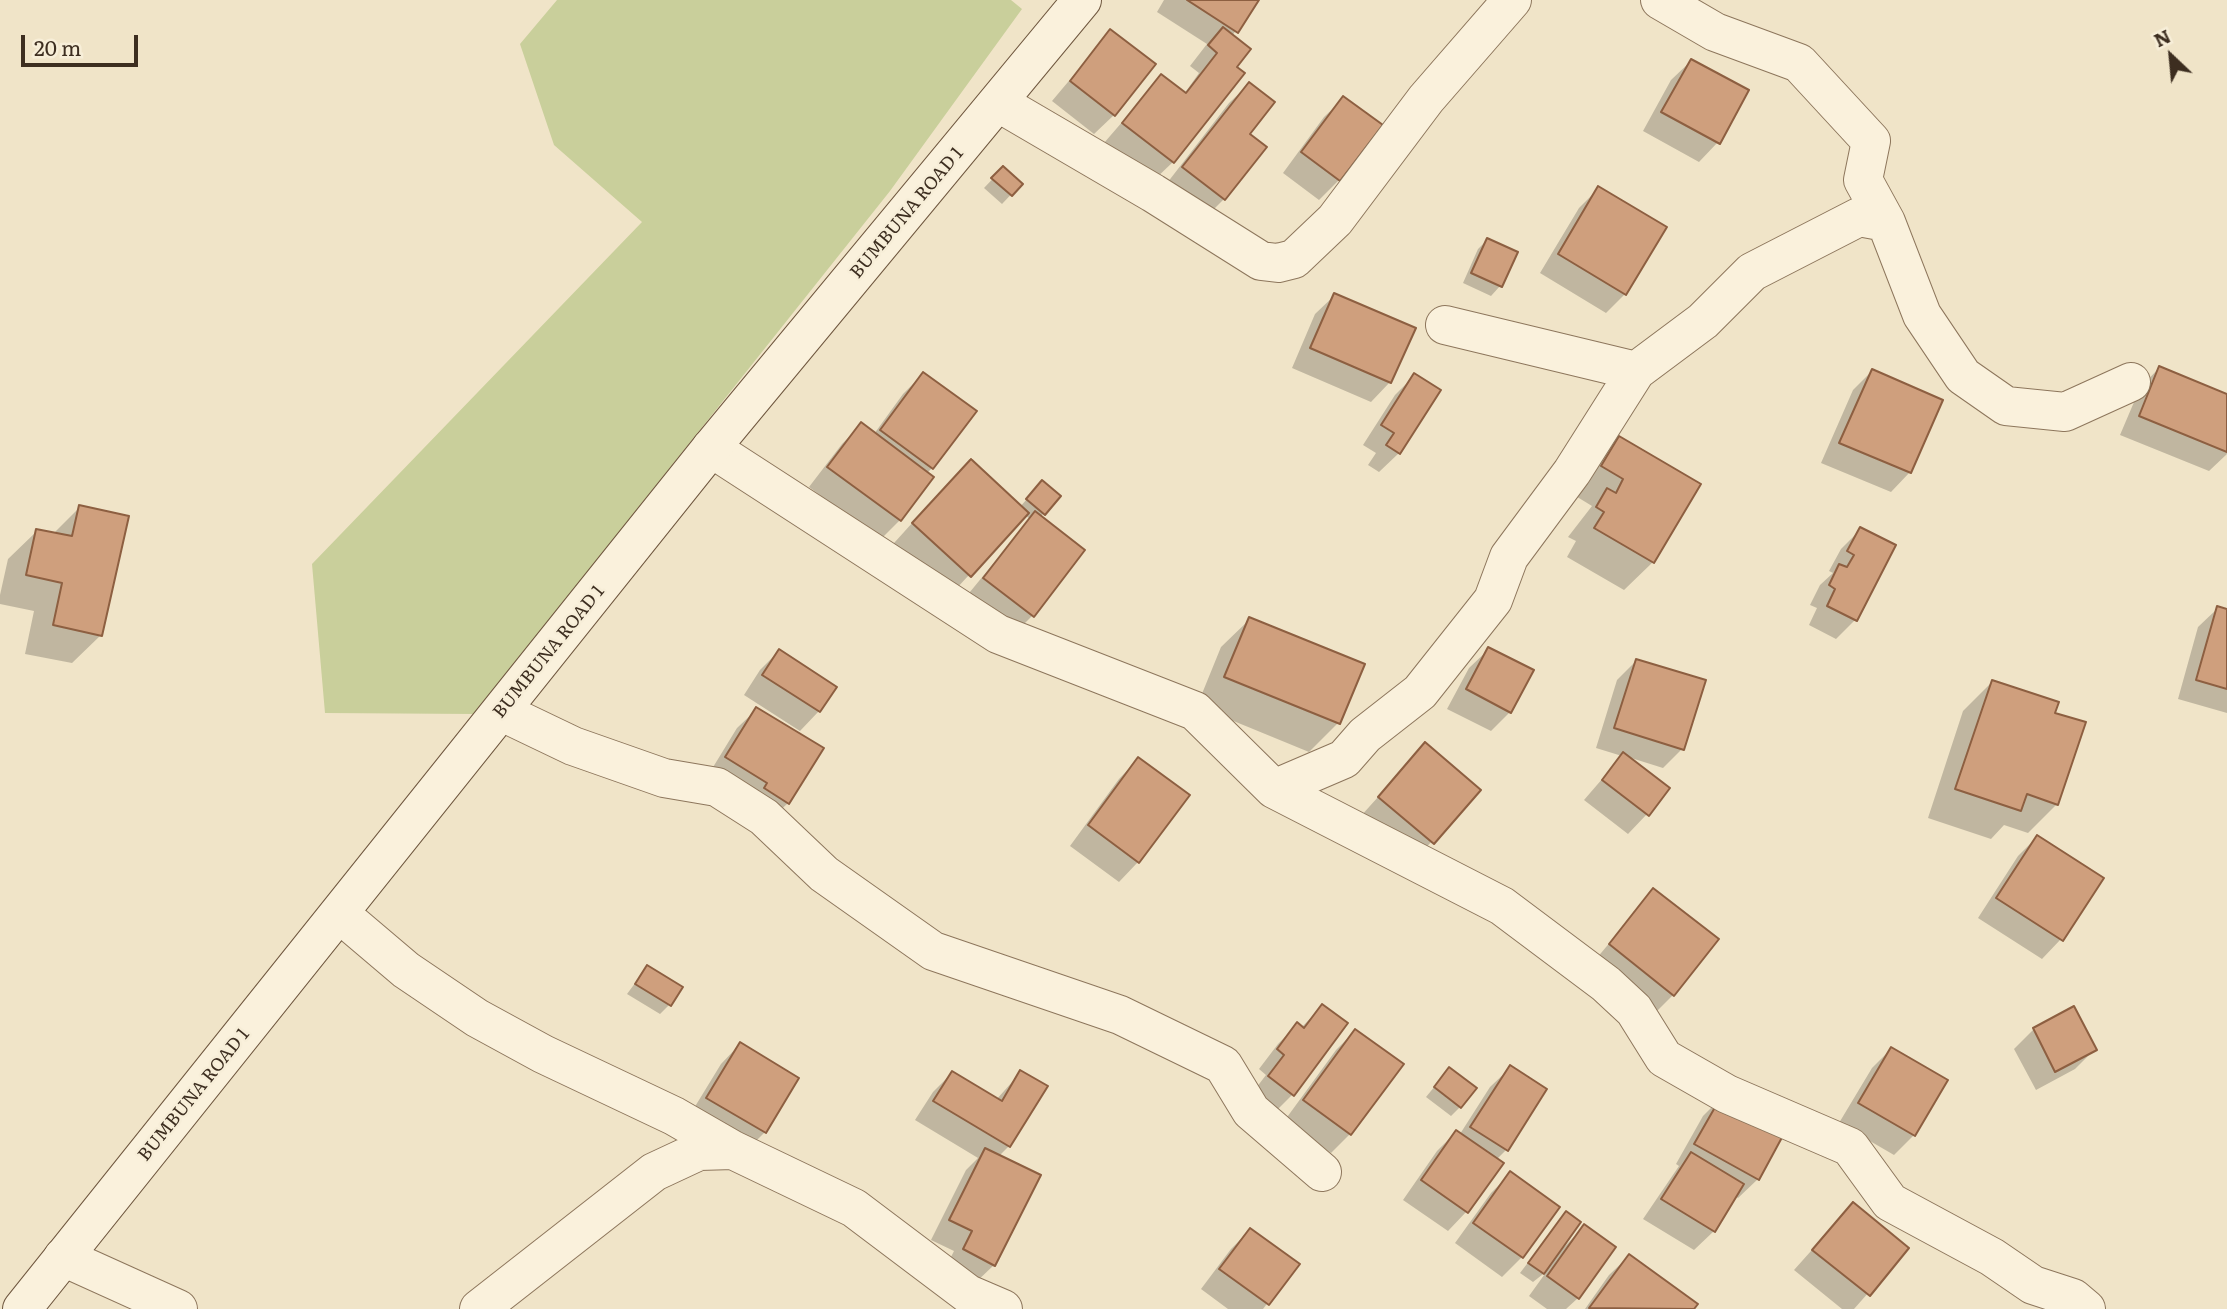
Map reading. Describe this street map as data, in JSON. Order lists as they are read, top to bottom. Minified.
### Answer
{"streets":{"street":["BUMBUNA ROAD 1"]},"scale_bar":"20 m","north":"top left"}
